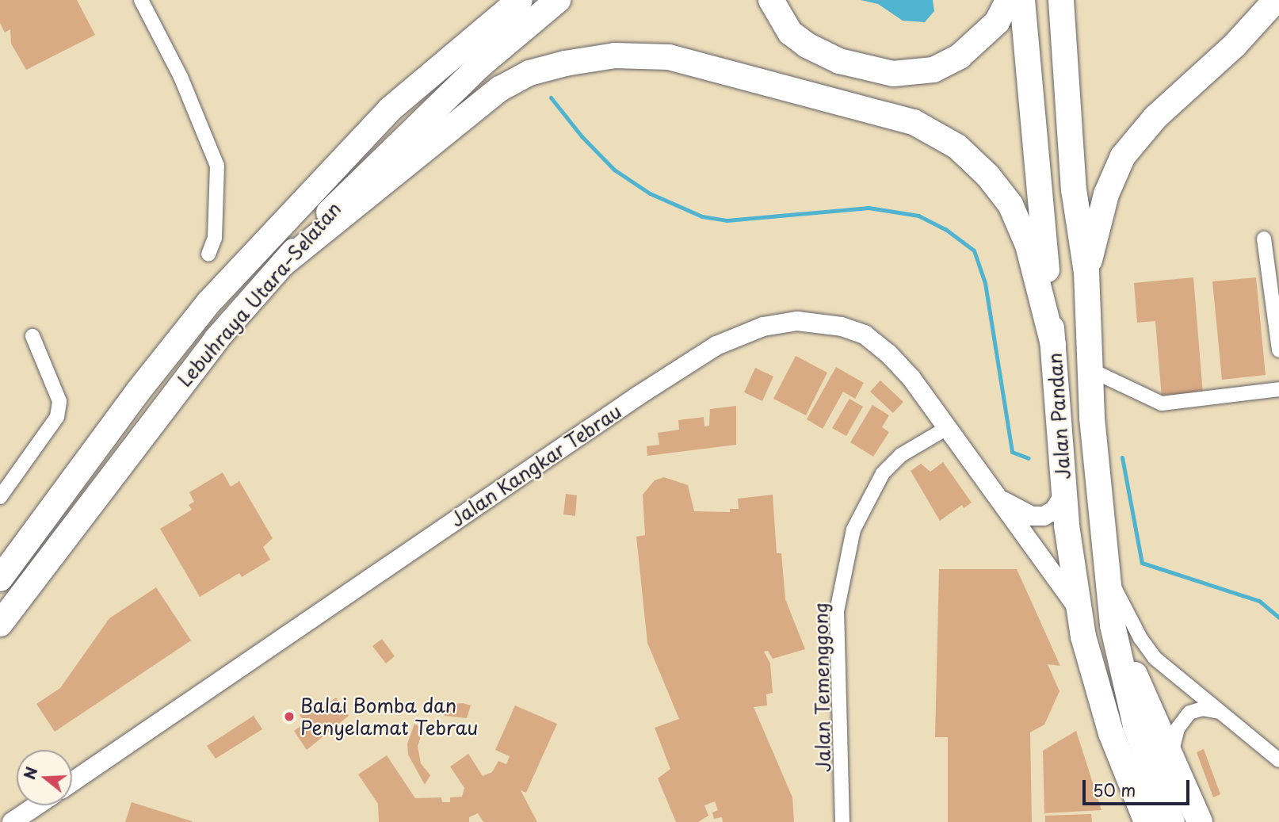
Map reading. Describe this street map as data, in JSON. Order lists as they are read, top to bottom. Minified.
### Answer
{"streets":{"highway":["Lebuhraya Utara–Selatan","Jalan Pandan"],"street":["Jalan Kangkar Tebrau","Jalan Temenggong"]},"crossings":[["Jalan Pandan","Jalan Kangkar Tebrau"],["Jalan Kangkar Tebrau","Jalan Temenggong"]],"places":["Balai Bomba dan Penyelamat Tebrau"],"scale_bar":"50 m","north":"left"}
